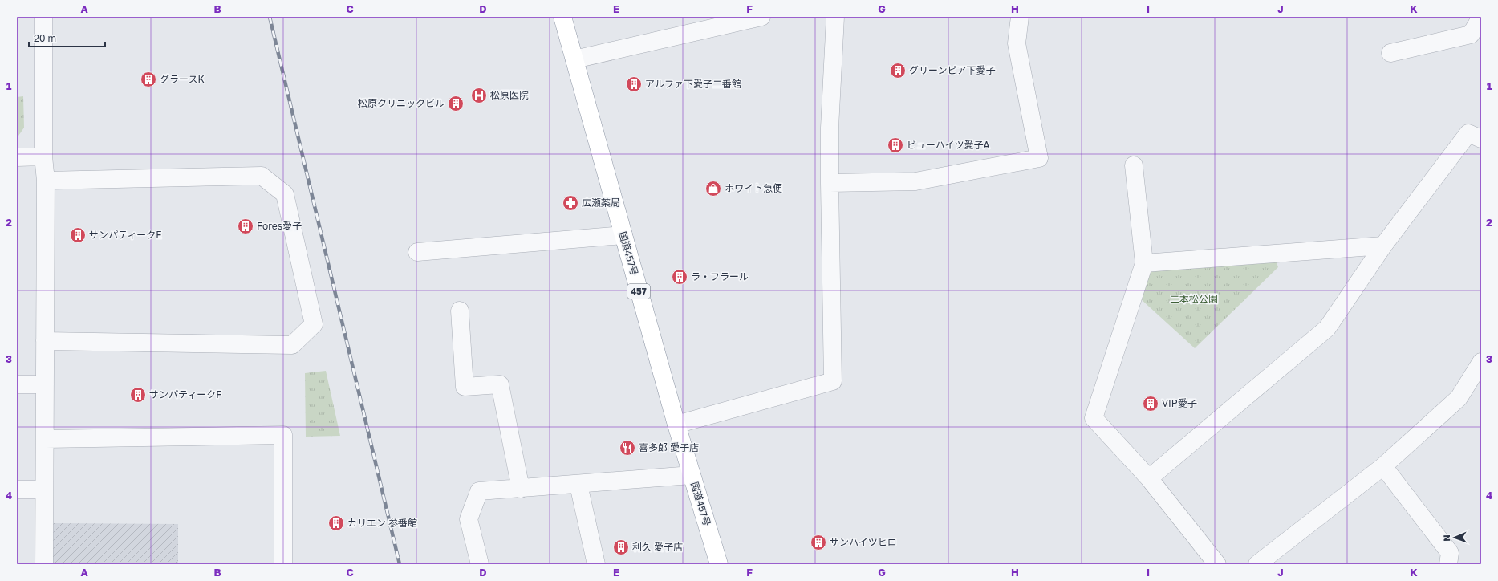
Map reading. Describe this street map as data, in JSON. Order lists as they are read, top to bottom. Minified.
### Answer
{"streets":{"highway":["国道457号","457"]},"parks":["二本松公園"],"places":{"building":["グリーンピア下愛子","グラースK","アルファ下愛子二番館","松原クリニックビル","ビューハイツ愛子A","Fores愛子","サンパティークE","ラ・フラール","サンパティークF","VIP愛子","カリエン 参番館","サンハイツヒロ","利久 愛子店"],"hospital":["松原医院"],"shop":["ホワイト急便"],"pharmacy":["広瀬薬局"],"restaurant":["喜多郎 愛子店"]},"scale_bar":"20 m","north":"left","grid":{"columns":["A","B","C","D","E","F","G","H","I","J","K"],"rows":["1","2","3","4"]}}
